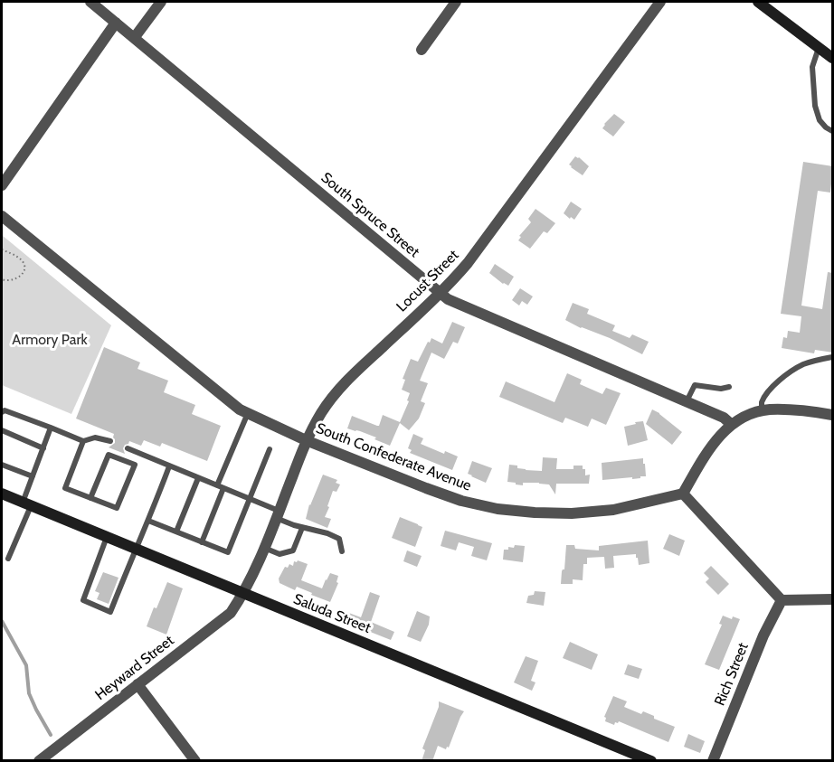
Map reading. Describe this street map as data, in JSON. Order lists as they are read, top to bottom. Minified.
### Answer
{"streets":{"main road":["Saluda Street"],"street":["South Spruce Street","Locust Street","South Confederate Avenue","Heyward Street","Rich Street"]},"crossings":[["South Spruce Street","Locust Street"],["Locust Street","South Confederate Avenue"],["Locust Street","Saluda Street"],["Locust Street","Heyward Street"],["Saluda Street","Heyward Street"]],"parks":["Armory Park"]}
